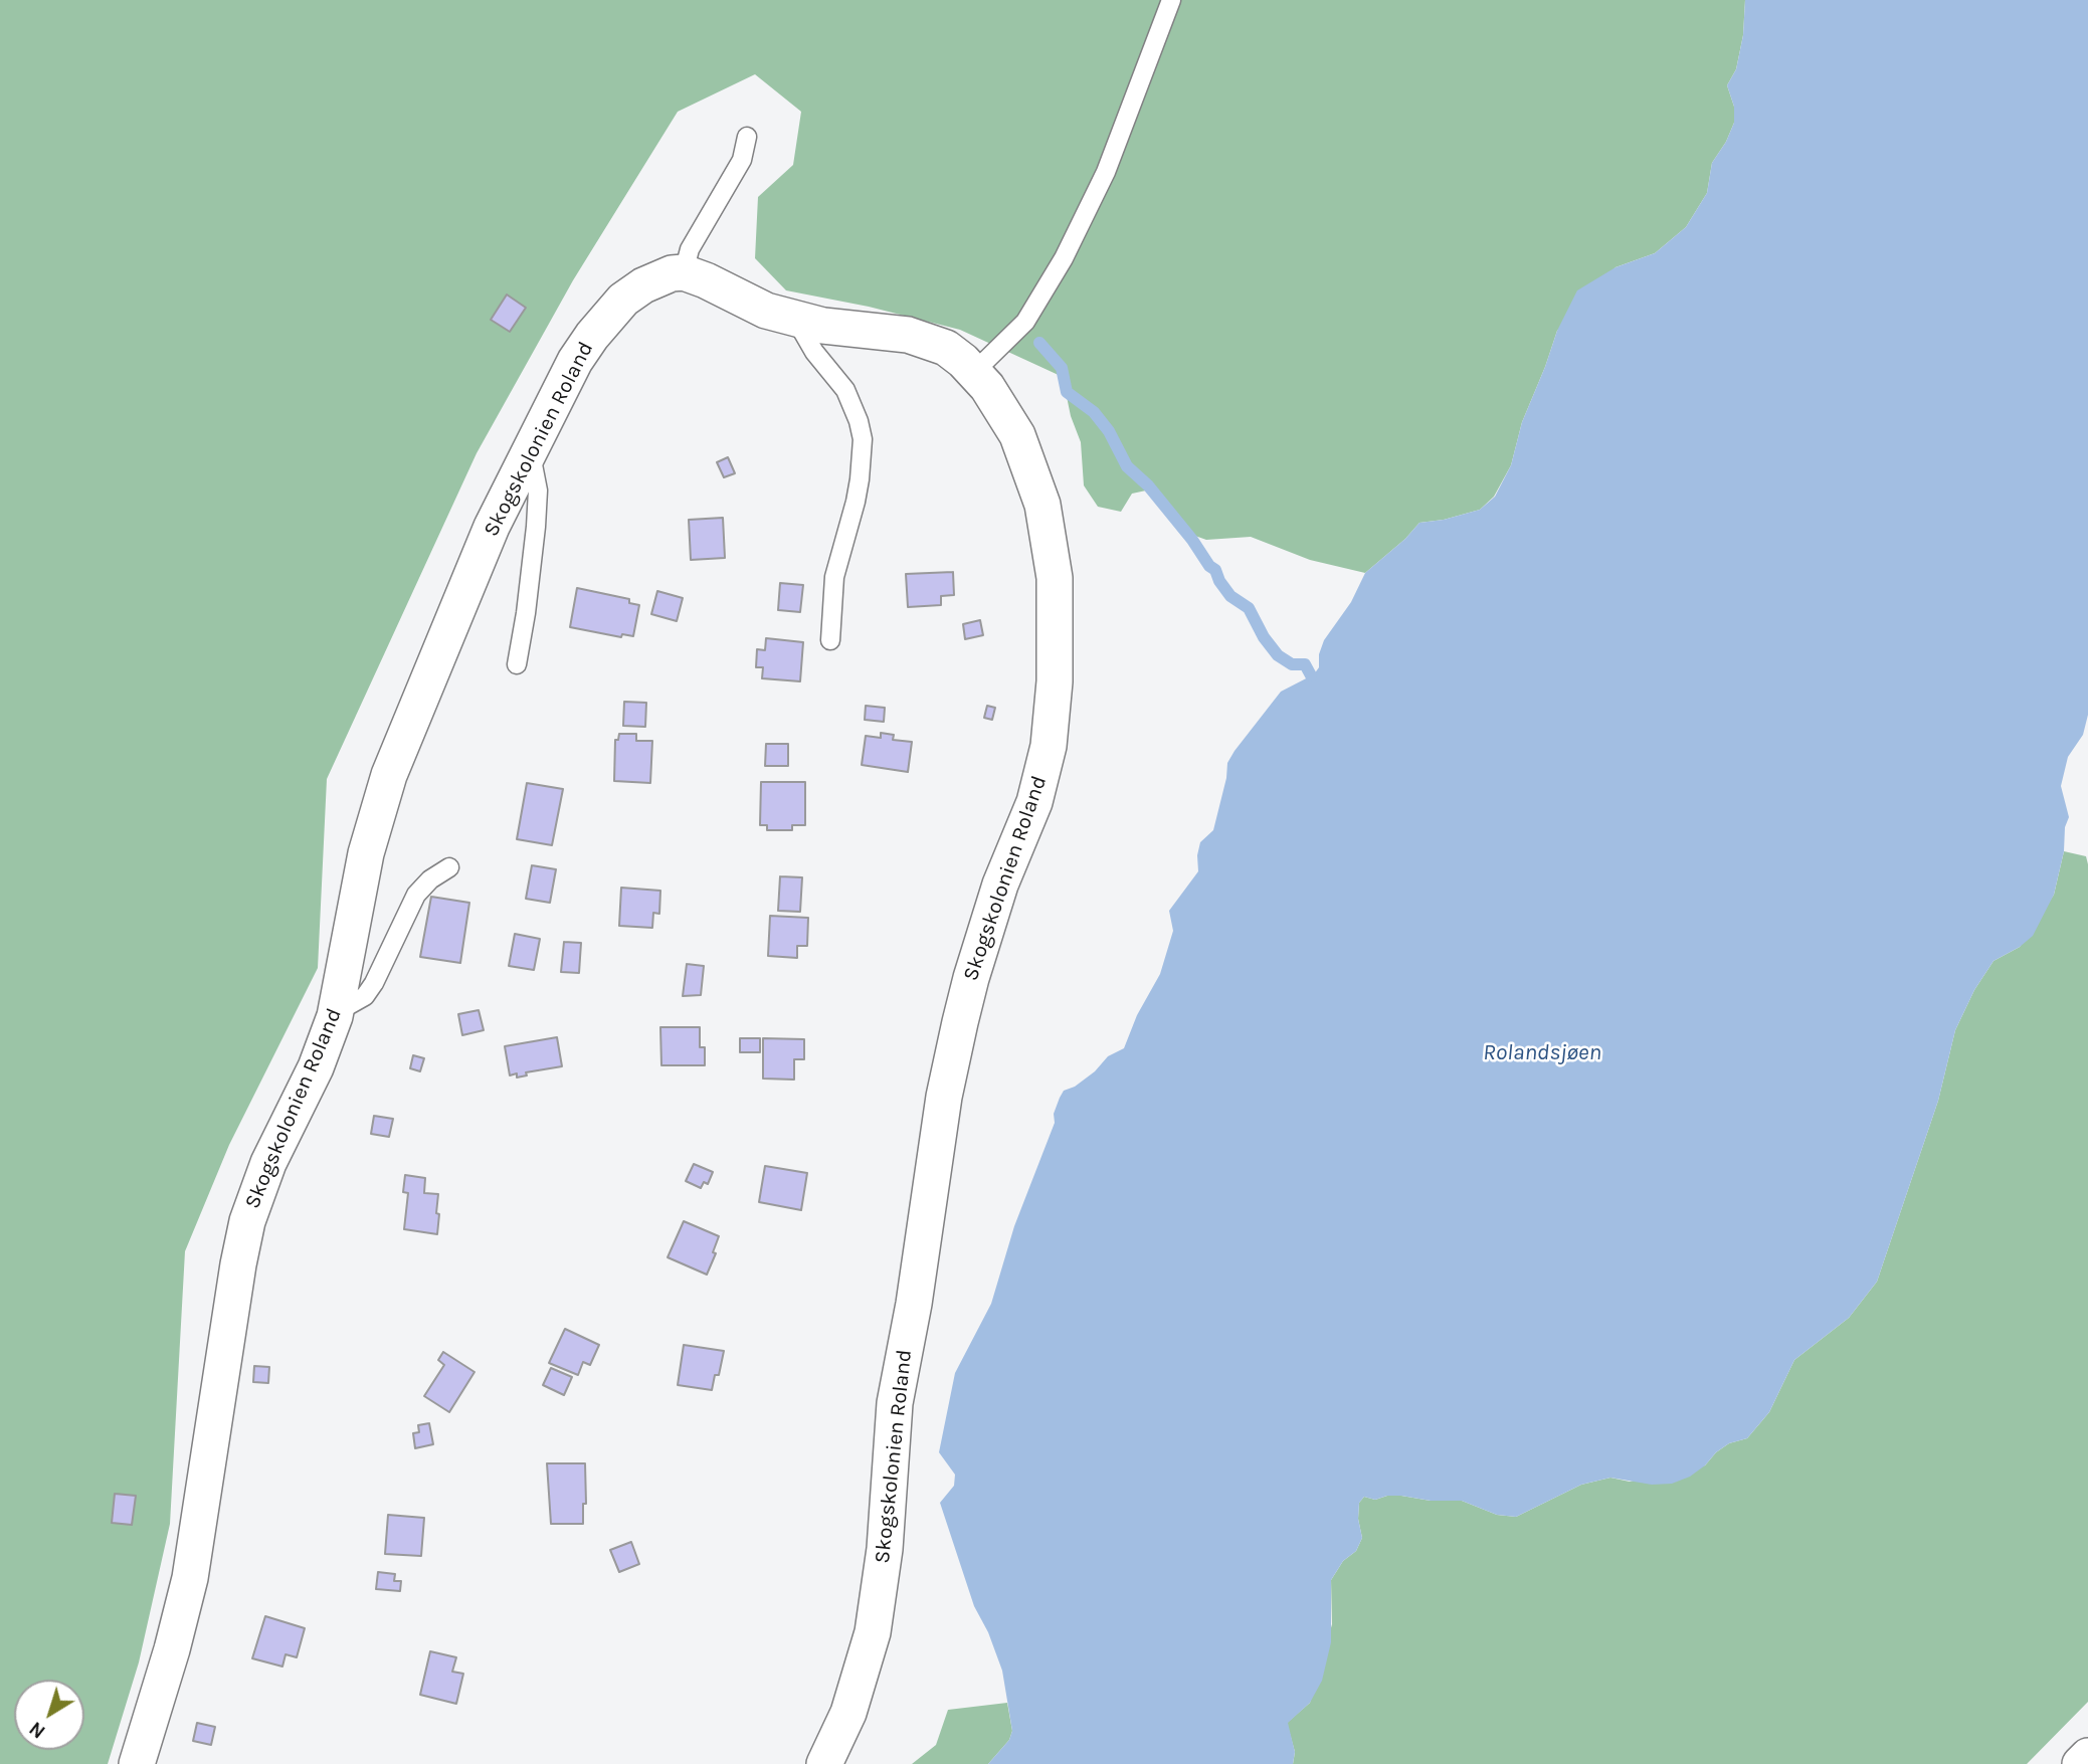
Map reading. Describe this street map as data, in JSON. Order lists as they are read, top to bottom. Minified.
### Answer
{"streets":{"street":["Skogskolonien Roland"]},"water":["Rolandsjøen"],"north":"bottom left"}
